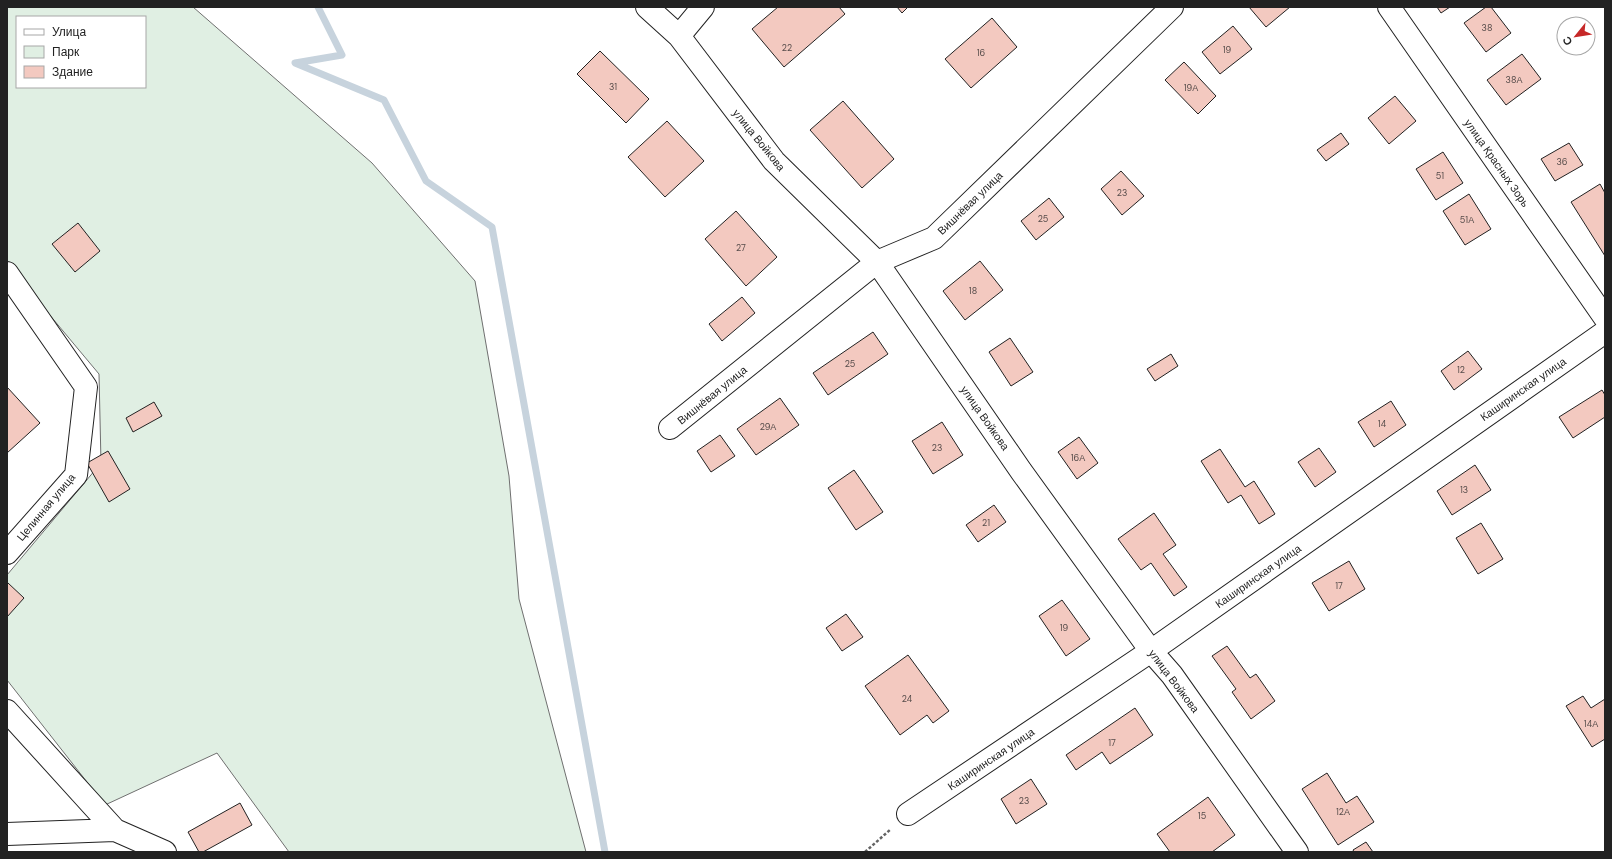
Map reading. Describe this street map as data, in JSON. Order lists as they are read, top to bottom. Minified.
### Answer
{"streets":{"street":["улица Войкова","улица Красных Зорь","Вишнёвая улица","Каширинская улица","Целинная улица"]},"crossings":[["улица Войкова","Вишнёвая улица"],["улица Войкова","Каширинская улица"]],"house_numbers":["38","22","19","16","38А","31","19А","36","51","23","25","51А","27","18","25","12","14","29А","23","16А","13","21","17","19","24","14А","17","23","12А","15"],"legend":["Улица","Парк","Здание"],"north":"bottom left"}
